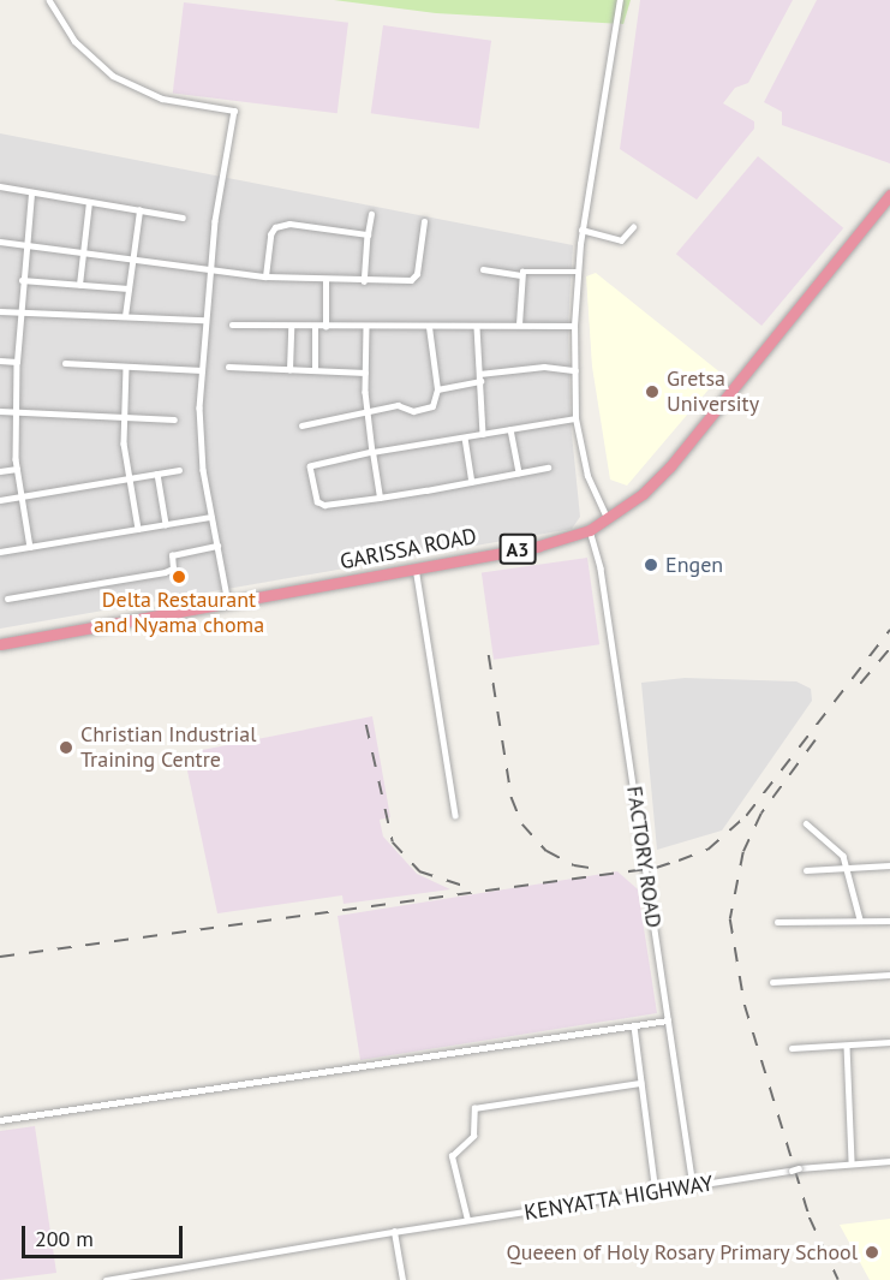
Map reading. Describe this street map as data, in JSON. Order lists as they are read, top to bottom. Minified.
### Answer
{"streets":{"highway":["GARISSA ROAD","A3"],"street":["FACTORY ROAD","KENYATTA HIGHWAY"]},"crossings":[["GARISSA ROAD","FACTORY ROAD"],["FACTORY ROAD","KENYATTA HIGHWAY"]],"places":["Gretsa University","Engen","Delta Restaurant and Nyama choma","Christian Industrial Training Centre","Queeen of Holy Rosary Primary School"],"scale_bar":"200 m"}
